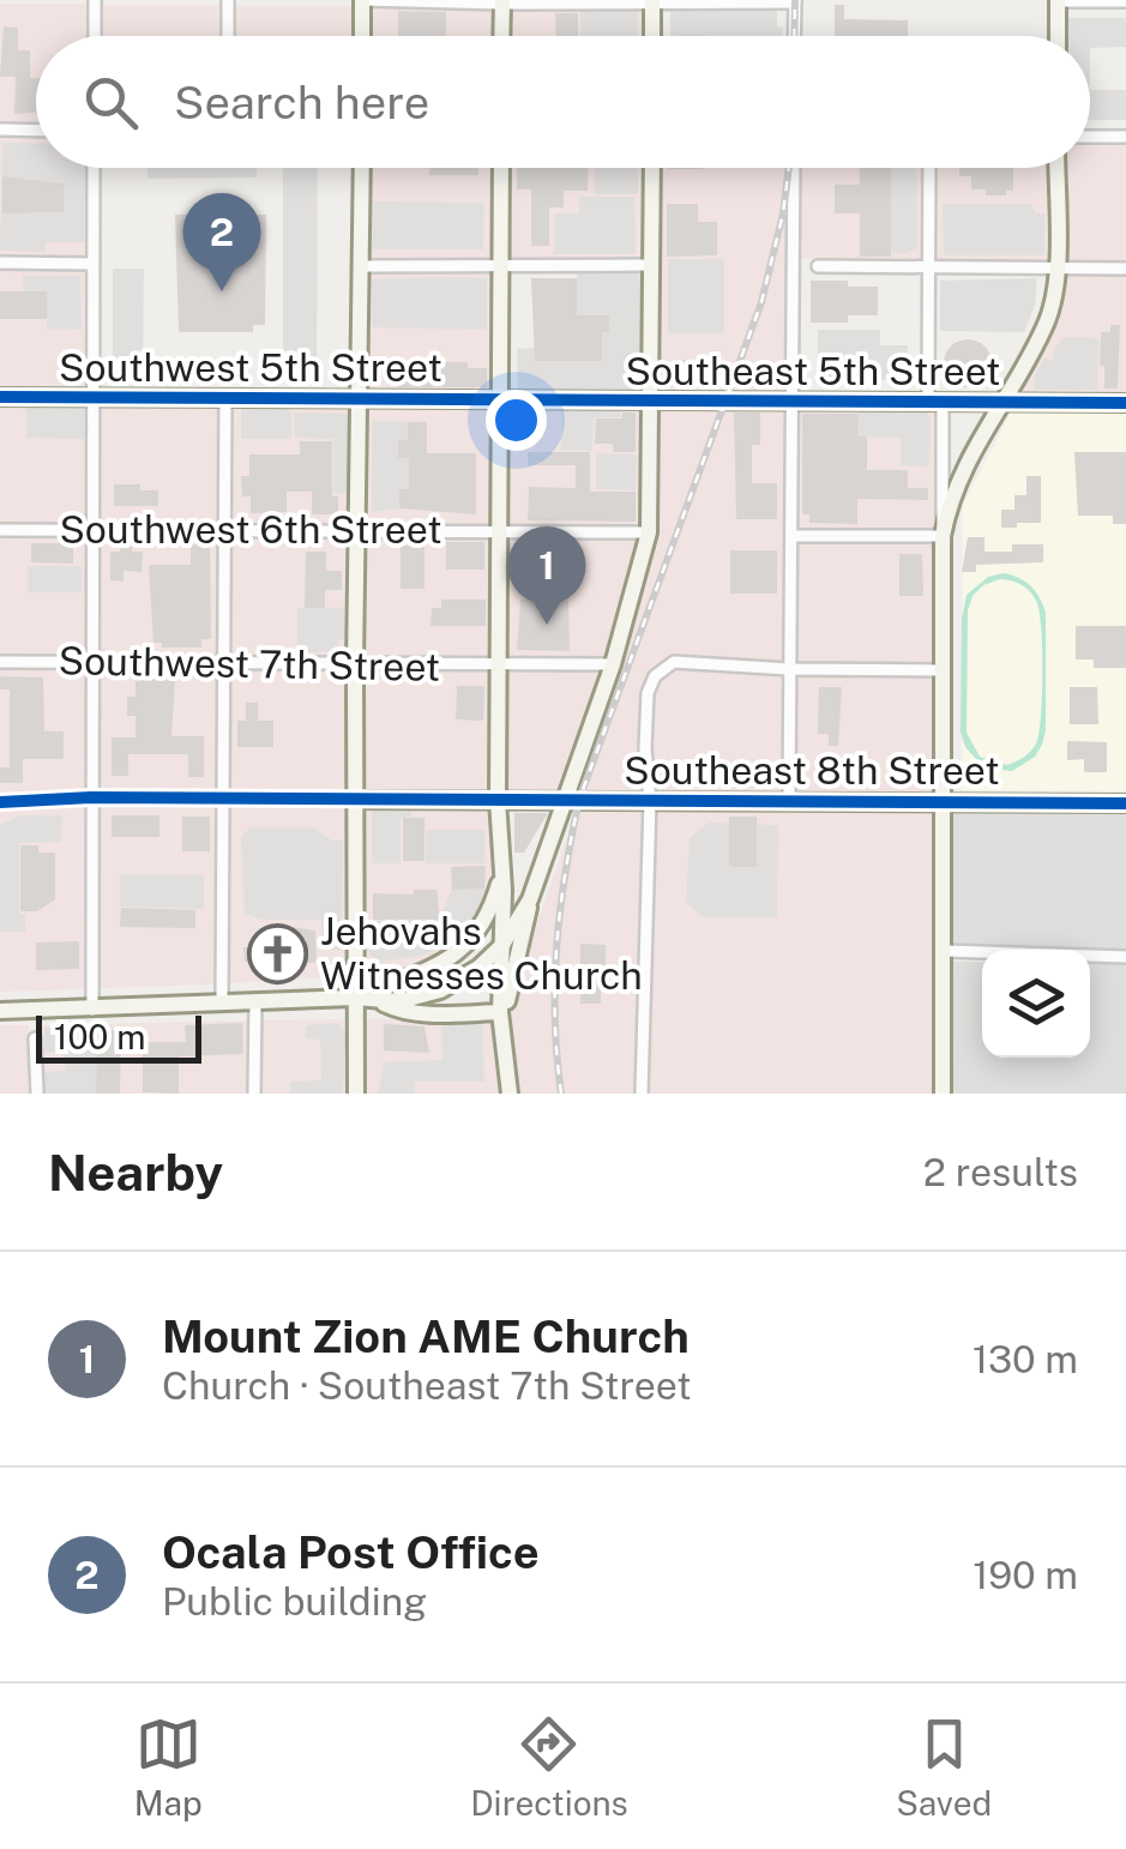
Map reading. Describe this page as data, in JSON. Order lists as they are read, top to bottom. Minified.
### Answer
{"streets":{"street":["Southwest 5th Street","Southeast 5th Street","Southwest 6th Street","Southwest 7th Street","Southeast 8th Street"]},"crossings":[["Southwest 5th Street","Southeast 5th Street"]],"places":{"church":["Jehovahs Witnesses Church"]},"scale_bar":"100 m","page":{"search":"Search here","pins":["2","1"],"scale":"100 m","heading":["Nearby","2 results"],"list":[{"mark":"1","name":"Mount Zion AME Church","note":"Church · Southeast 7th Street","value":"130 m"},{"mark":"2","name":"Ocala Post Office","note":"Public building","value":"190 m"}],"nav":["Map","Directions","Saved"]}}
